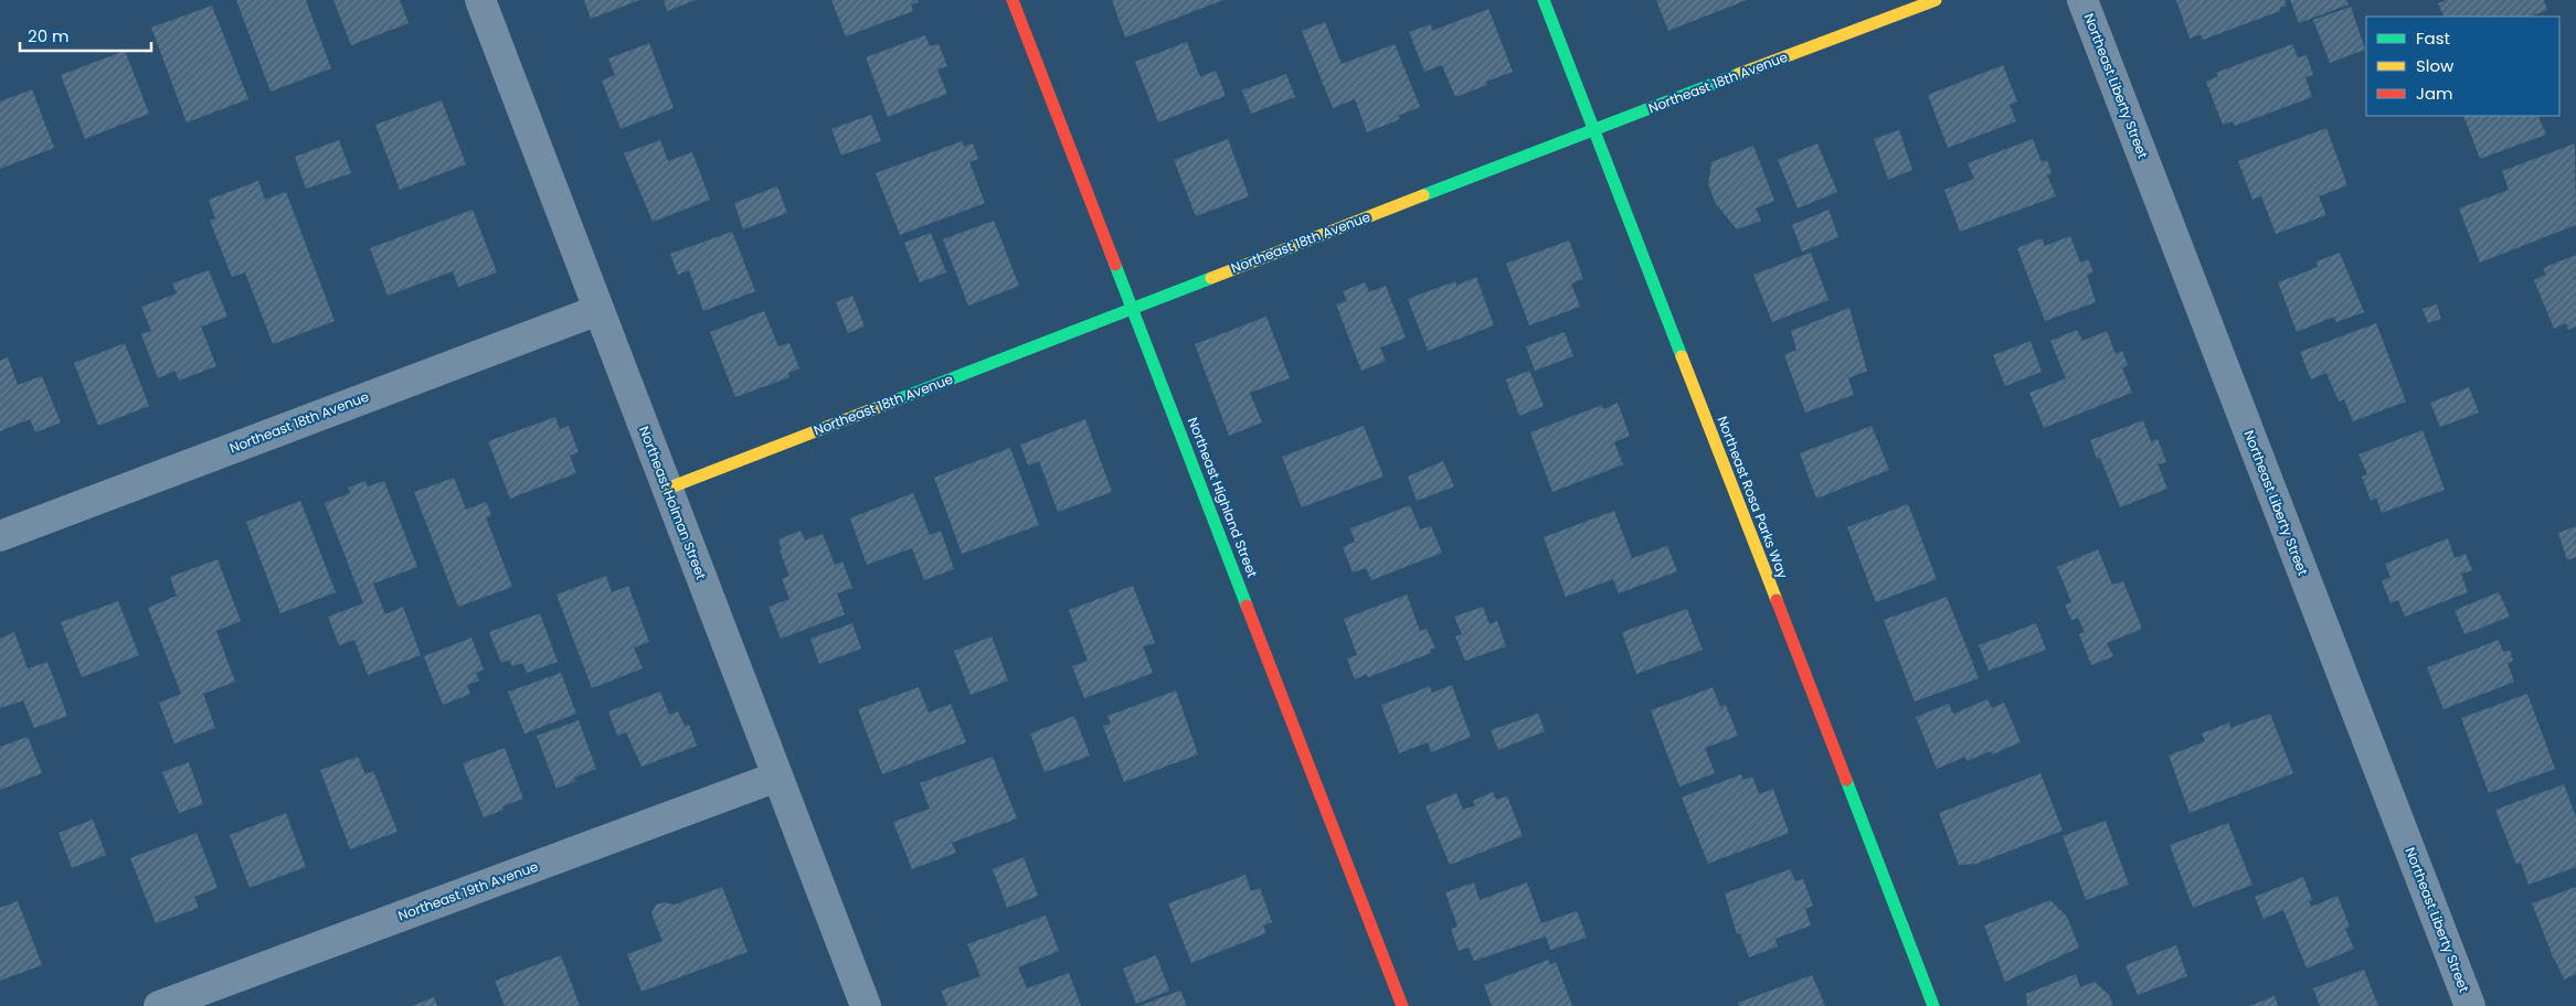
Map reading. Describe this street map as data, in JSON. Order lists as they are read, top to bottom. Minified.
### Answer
{"streets":{"street":["Northeast 18th Avenue","Northeast Liberty Street","Northeast Highland Street","Northeast Rosa Parks Way","Northeast Holman Street","Northeast 19th Avenue"]},"crossings":[["Northeast 18th Avenue","Northeast Highland Street"],["Northeast 18th Avenue","Northeast Rosa Parks Way"],["Northeast 18th Avenue","Northeast Holman Street"],["Northeast Holman Street","Northeast 19th Avenue"]],"legend":["Fast","Slow","Jam"],"scale_bar":"20 m"}
